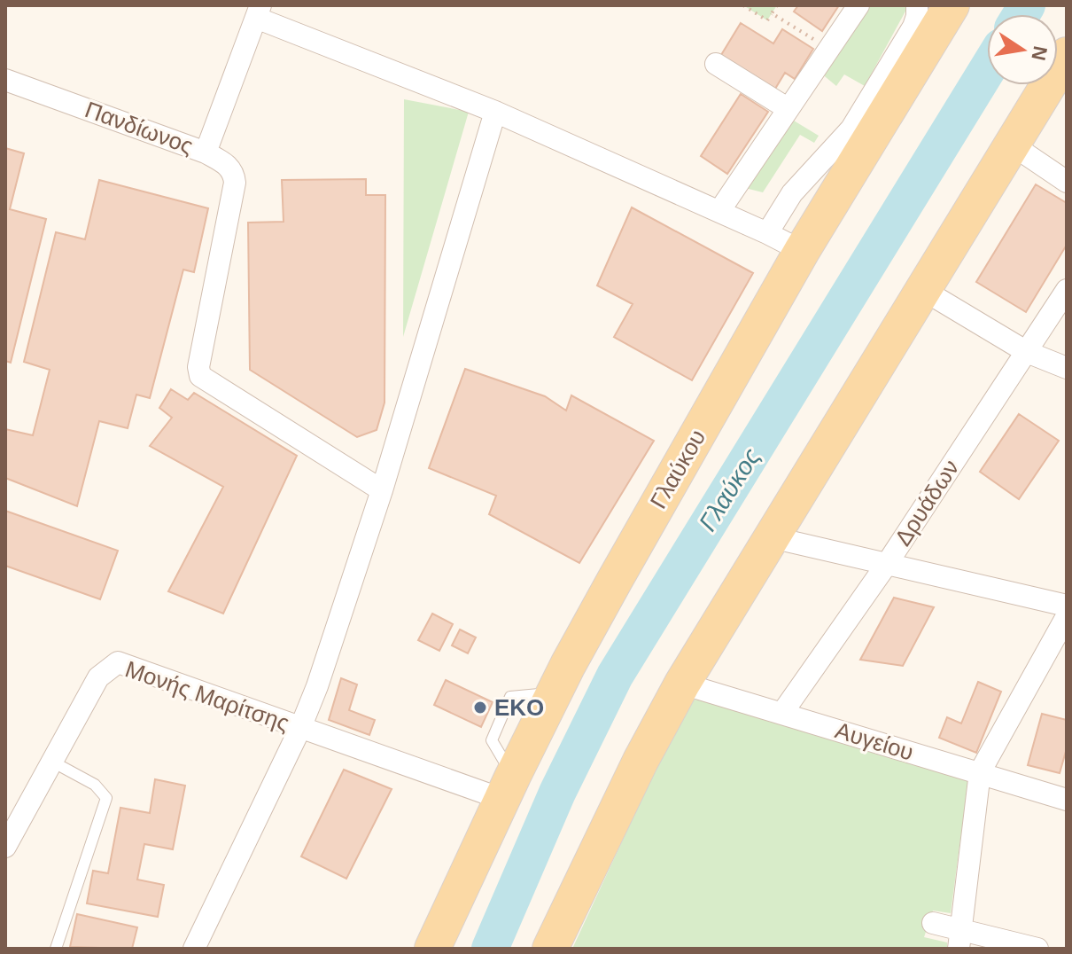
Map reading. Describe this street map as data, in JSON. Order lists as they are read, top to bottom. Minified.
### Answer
{"streets":{"main road":["Γλαύκου"],"street":["Πανδίωνος","Δρυάδων","Μονής Μαρίτσης","Αυγείου"]},"crossings":[["Γλαύκου","Μονής Μαρίτσης"],["Δρυάδων","Αυγείου"]],"water":["Γλαύκος"],"places":["EKO"],"north":"right"}
